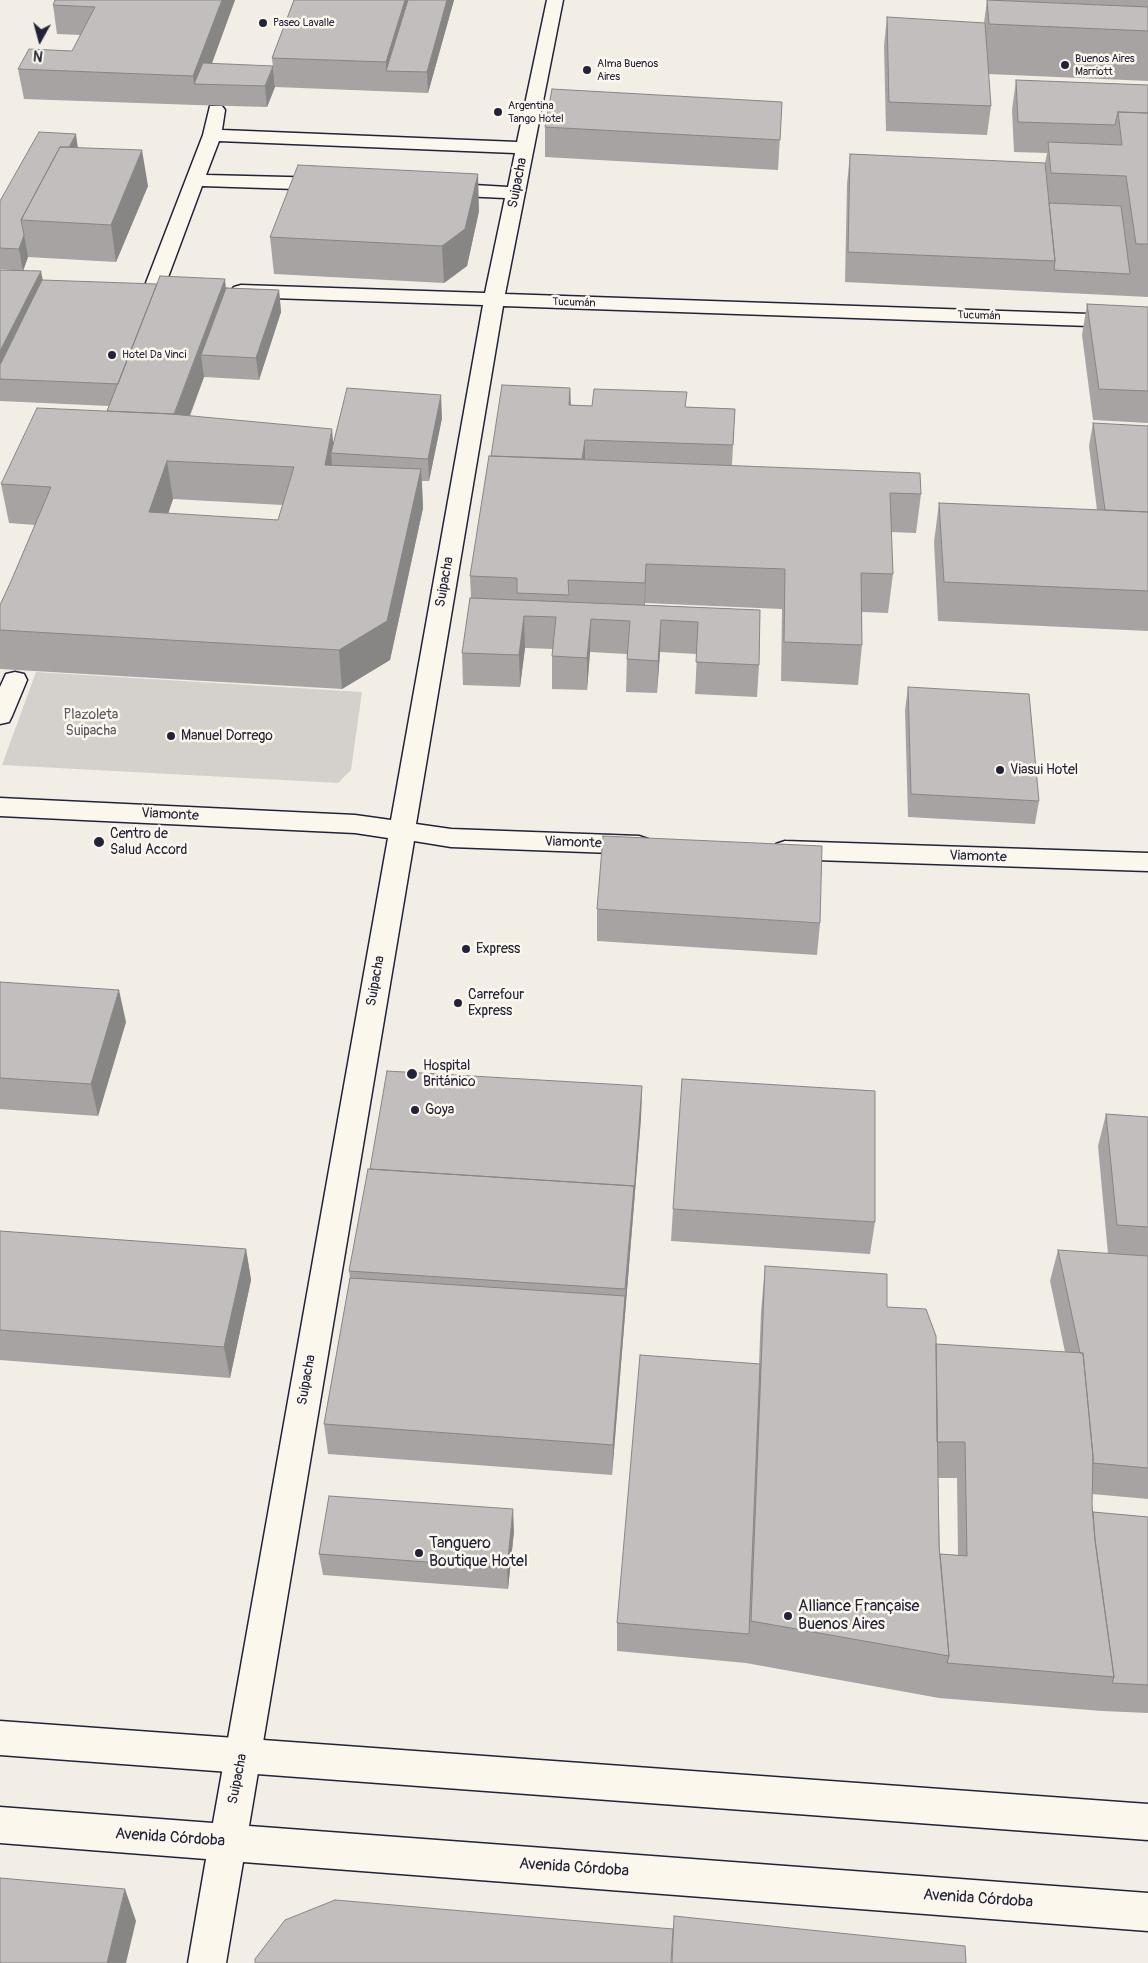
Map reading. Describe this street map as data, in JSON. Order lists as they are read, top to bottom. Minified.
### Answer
{"streets":{"street":["Suipacha","Tucumán","Viamonte","Avenida Córdoba"]},"crossings":[["Suipacha","Tucumán"],["Suipacha","Viamonte"],["Suipacha","Avenida Córdoba"]],"parks":["Plazoleta Suipacha"],"places":["Paseo Lavalle","Buenos Aires Marriott","Alma Buenos Aires","Argentina Tango Hotel","Hotel Da Vinci","Manuel Dorrego","Viasui Hotel","Centro de Salud Accord","Express","Carrefour Express","Hospital Británico","Goya","Tanguero Boutique Hotel","Alliance Française Buenos Aires"],"north":"bottom"}
